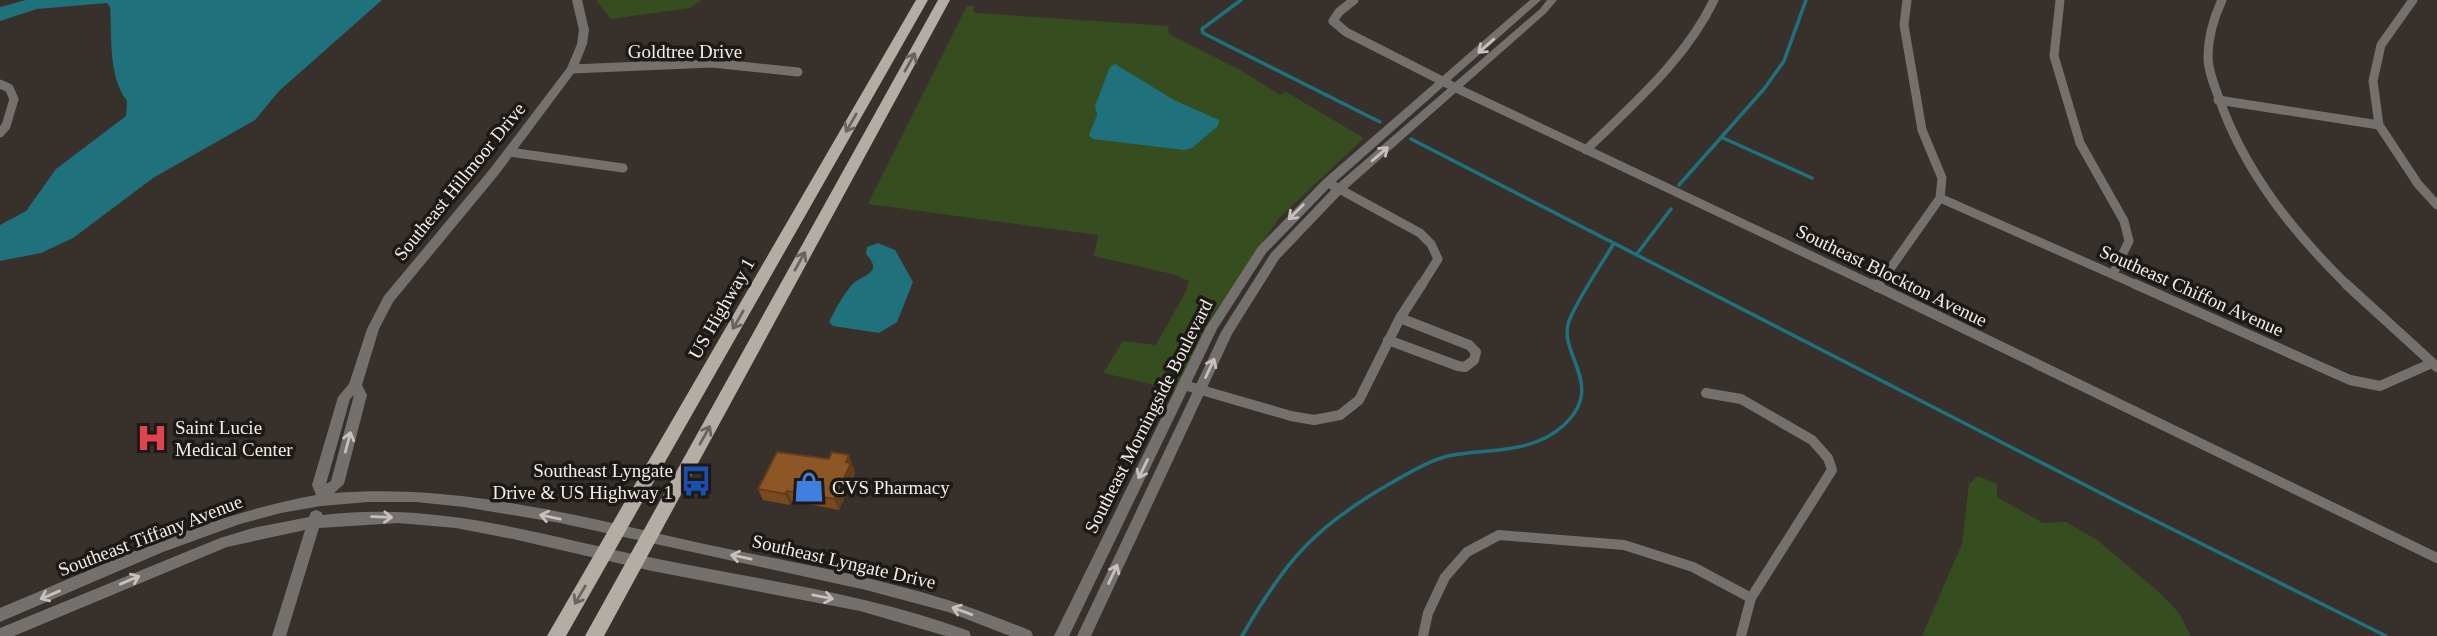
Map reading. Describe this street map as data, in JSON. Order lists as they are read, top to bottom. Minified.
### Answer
{"streets":{"main road":["US Highway 1"],"street":["Goldtree Drive","Southeast Hillmoor Drive","Southeast Blockton Avenue","Southeast Chiffon Avenue","Southeast Morningside Boulevard","Southeast Tiffany Avenue","Southeast Lyngate Drive"]},"crossings":[["Goldtree Drive","Southeast Hillmoor Drive"],["Southeast Hillmoor Drive","Southeast Tiffany Avenue"],["Southeast Blockton Avenue","Southeast Morningside Boulevard"],["US Highway 1","Southeast Tiffany Avenue"],["Southeast Tiffany Avenue","Southeast Lyngate Drive"]],"places":{"hospital":["Saint Lucie Medical Center"],"bus stop":["Southeast Lyngate Drive & US Highway 1"],"shop":["CVS Pharmacy"]}}
